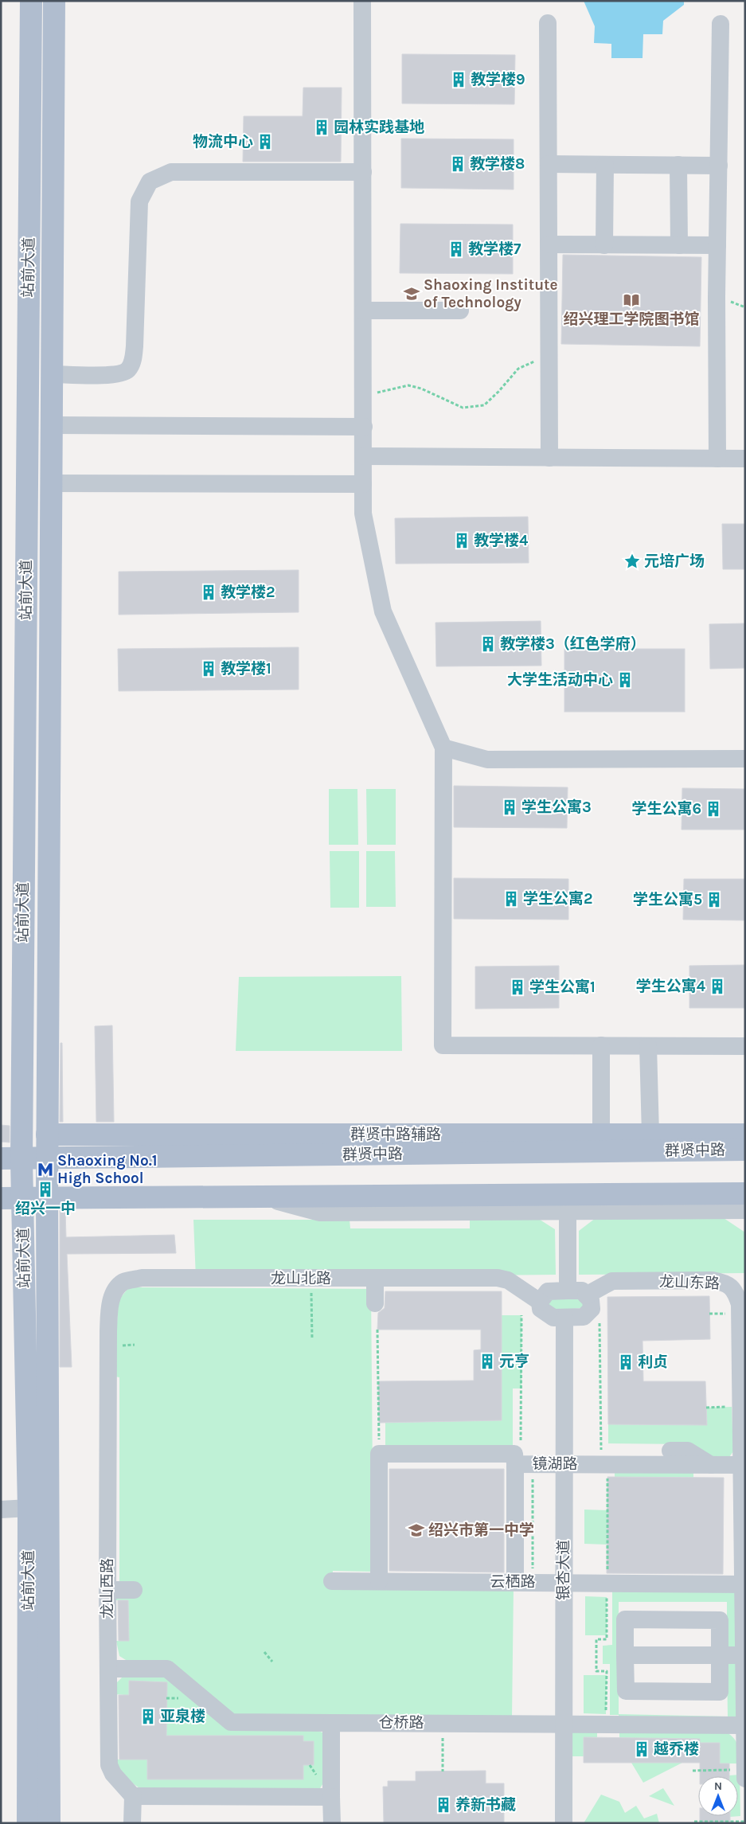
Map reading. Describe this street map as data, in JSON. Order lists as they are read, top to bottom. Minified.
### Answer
{"streets":{"main road":["站前大道","群贤中路辅路","群贤中路"],"street":["龙山北路","龙山东路","镜湖路","银杏大道","云栖路","龙山西路","仓桥路"]},"crossings":[["站前大道","群贤中路辅路"],["站前大道","群贤中路"],["龙山北路","龙山东路"],["龙山北路","银杏大道"],["龙山北路","龙山西路"],["龙山东路","镜湖路"],["龙山东路","云栖路"],["龙山东路","仓桥路"],["镜湖路","银杏大道"],["镜湖路","云栖路"],["银杏大道","云栖路"],["银杏大道","仓桥路"],["龙山西路","仓桥路"]],"places":{"building":["教学楼9","园林实践基地","物流中心","教学楼8","教学楼7","教学楼4","教学楼2","教学楼3（红色学府）","教学楼1","大学生活动中心","学生公寓3","学生公寓6","学生公寓2","学生公寓5","学生公寓4","学生公寓1","绍兴一中","元亨","利贞","亚泉楼","越乔楼","养新书藏"],"school or university":["Shaoxing Institute of Technology","绍兴市第一中学"],"library":["绍兴理工学院图书馆"],"place":["元培广场"],"metro station":["Shaoxing No.1 High School"]},"north":"top"}
